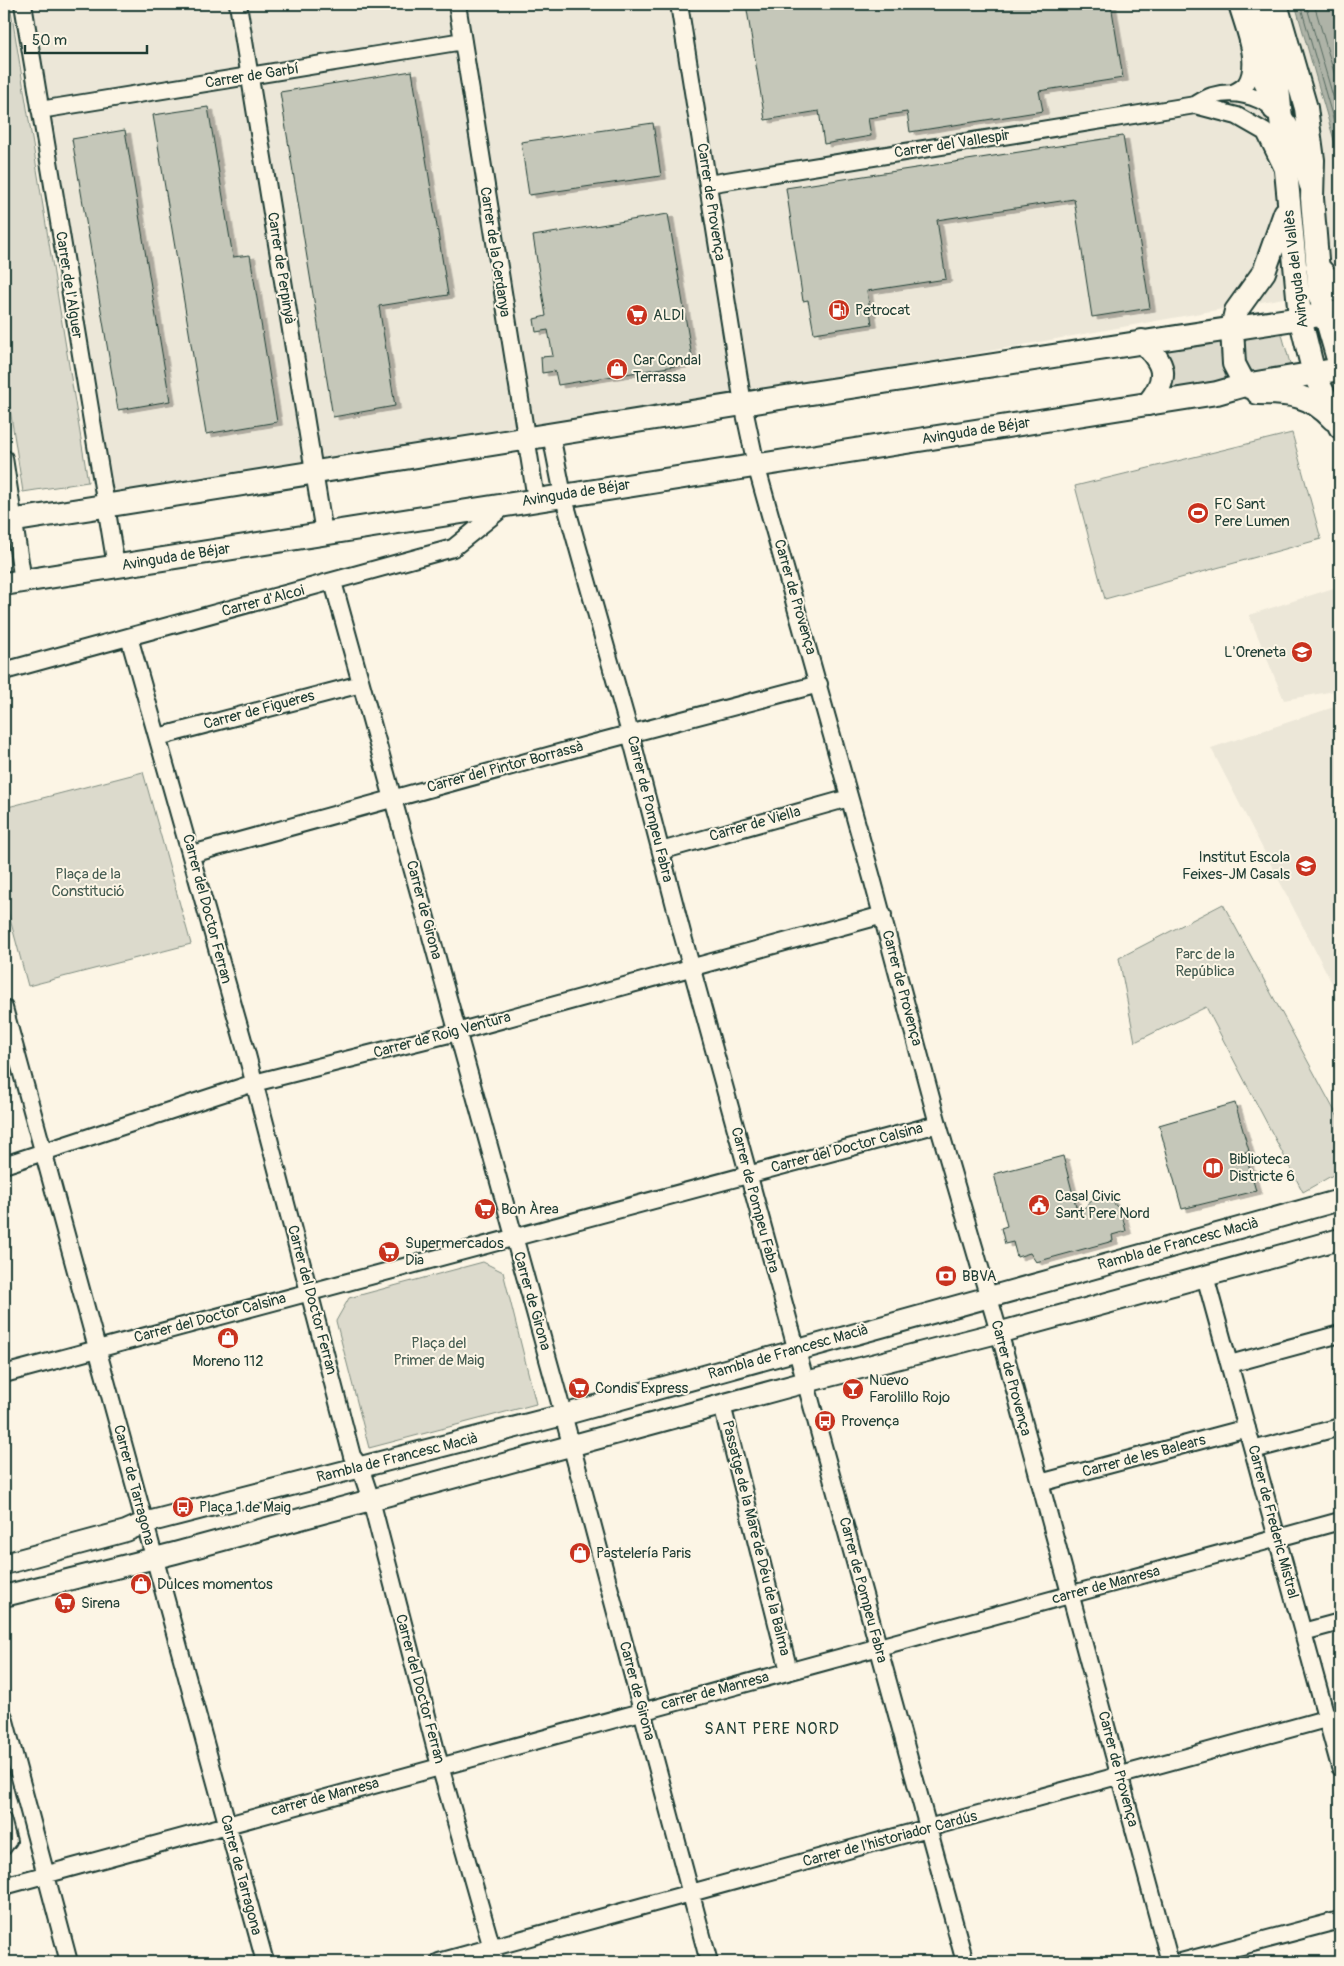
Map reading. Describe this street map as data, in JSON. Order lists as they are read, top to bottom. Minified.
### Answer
{"streets":{"main road":["Avinguda del Vallès","Avinguda de Béjar"],"street":["Carrer de Garbí","Carrer del Vallespir","Carrer de Provença","Carrer de la Cerdanya","Carrer de Perpinyà","Carrer de l'Alguer","Carrer d'Alcoi","Carrer de Figueres","Carrer del Pintor Borrassà","Carrer de Pompeu Fabra","Carrer de Viella","Carrer del Doctor Ferran","Carrer de Girona","Carrer de Roig Ventura","Carrer del Doctor Calsina","Rambla de Francesc Macià","Carrer de les Balears","Carrer de Tarragona","Carrer de Frederic Mistral","Passatge de la Mare de Déu de la Balma","carrer de Manresa","Carrer de l'historiador Cardús"]},"crossings":[["Carrer de Garbí","Carrer de la Cerdanya"],["Carrer de Garbí","Carrer de Perpinyà"],["Carrer de Garbí","Carrer de l'Alguer"],["Carrer del Vallespir","Carrer de Provença"],["Carrer de Provença","Avinguda de Béjar"],["Carrer de Provença","Carrer del Pintor Borrassà"],["Carrer de Provença","Carrer de Viella"],["Carrer de Provença","Carrer de Roig Ventura"],["Carrer de Provença","Carrer del Doctor Calsina"],["Carrer de Provença","Rambla de Francesc Macià"],["Carrer de Provença","Carrer de les Balears"],["Carrer de Provença","carrer de Manresa"],["Carrer de Provença","Carrer de l'historiador Cardús"],["Carrer de la Cerdanya","Avinguda de Béjar"],["Carrer de Perpinyà","Avinguda de Béjar"],["Avinguda del Vallès","Avinguda de Béjar"],["Carrer de l'Alguer","Avinguda de Béjar"],["Avinguda de Béjar","Carrer d'Alcoi"],["Avinguda de Béjar","Carrer de Pompeu Fabra"],["Carrer d'Alcoi","Carrer del Doctor Ferran"],["Carrer d'Alcoi","Carrer de Girona"],["Carrer de Figueres","Carrer del Doctor Ferran"],["Carrer de Figueres","Carrer de Girona"],["Carrer del Pintor Borrassà","Carrer de Pompeu Fabra"],["Carrer del Pintor Borrassà","Carrer del Doctor Ferran"],["Carrer del Pintor Borrassà","Carrer de Girona"],["Carrer de Pompeu Fabra","Carrer de Viella"],["Carrer de Pompeu Fabra","Carrer de Roig Ventura"],["Carrer de Pompeu Fabra","Carrer del Doctor Calsina"],["Carrer de Pompeu Fabra","Rambla de Francesc Macià"],["Carrer de Pompeu Fabra","carrer de Manresa"],["Carrer de Pompeu Fabra","Carrer de l'historiador Cardús"],["Carrer del Doctor Ferran","Carrer de Roig Ventura"],["Carrer del Doctor Ferran","Carrer del Doctor Calsina"],["Carrer del Doctor Ferran","Rambla de Francesc Macià"],["Carrer del Doctor Ferran","carrer de Manresa"],["Carrer del Doctor Ferran","Carrer de l'historiador Cardús"],["Carrer de Girona","Carrer de Roig Ventura"],["Carrer de Girona","Carrer del Doctor Calsina"],["Carrer de Girona","Rambla de Francesc Macià"],["Carrer de Girona","carrer de Manresa"],["Carrer de Girona","Carrer de l'historiador Cardús"],["Carrer de Roig Ventura","Carrer de Tarragona"],["Carrer del Doctor Calsina","Carrer de Tarragona"],["Rambla de Francesc Macià","Carrer de Tarragona"],["Carrer de les Balears","Carrer de Frederic Mistral"],["Carrer de Tarragona","carrer de Manresa"],["Carrer de Frederic Mistral","carrer de Manresa"],["Carrer de Frederic Mistral","Carrer de l'historiador Cardús"],["Passatge de la Mare de Déu de la Balma","carrer de Manresa"]],"districts":["SANT PERE NORD"],"parks":["Plaça de la Constitució","Parc de la República","Plaça del Primer de Maig"],"places":{"fuel station":["Petrocat"],"supermarket":["ALDI","Bon Àrea","Supermercados Dia","Condis Express","Sirena"],"shop":["Car Condal Terrassa","Moreno 112","Pastelería Paris","Dulces momentos"],"sports":["FC Sant Pere Lumen"],"school or university":["L'Oreneta","Institut Escola Feixes-JM Casals"],"library":["Biblioteca Districte 6"],"public building":["Casal Civic Sant Pere Nord"],"bank":["BBVA"],"bar":["Nuevo Farolillo Rojo"],"bus stop":["Provença","Plaça 1 de Maig"]},"scale_bar":"50 m"}
